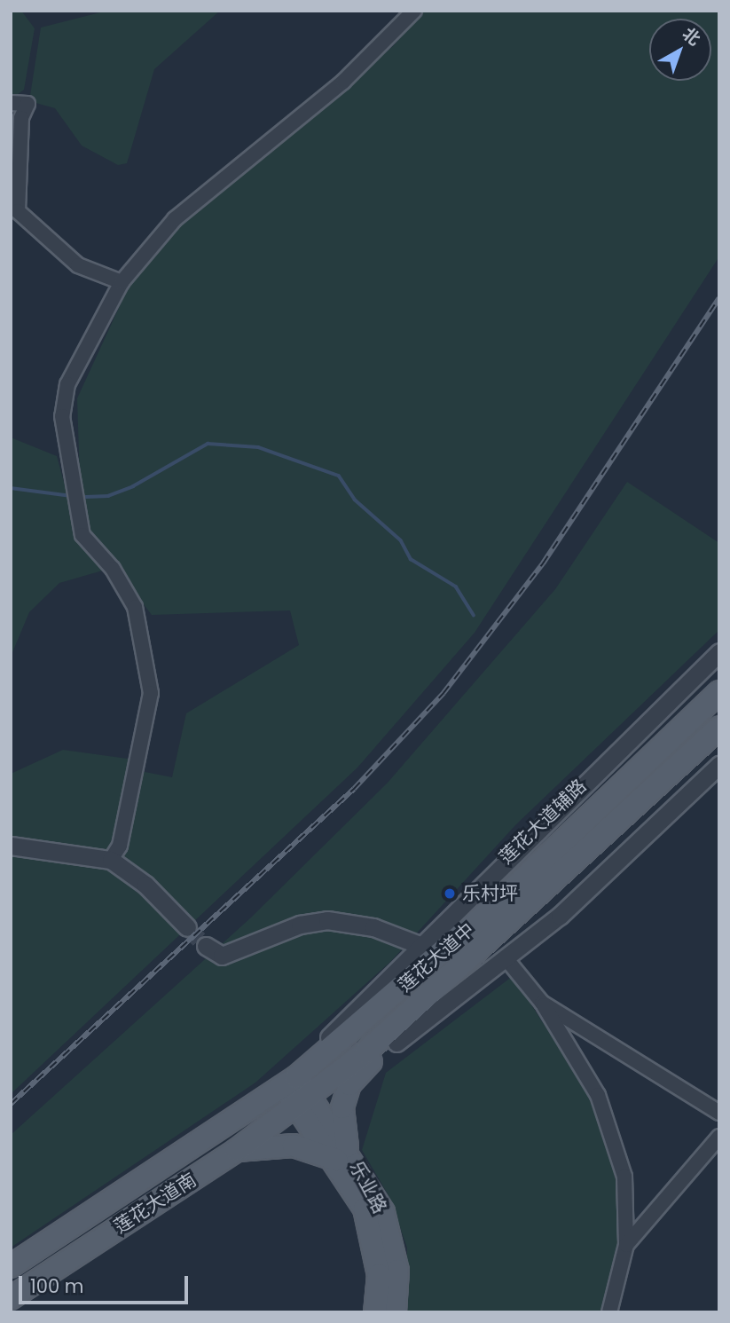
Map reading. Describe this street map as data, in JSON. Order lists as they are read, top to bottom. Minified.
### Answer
{"streets":{"main road":["莲花大道中","乐业路","莲花大道南"],"street":["莲花大道辅路"]},"crossings":[["莲花大道辅路","莲花大道中"],["莲花大道辅路","乐业路"],["莲花大道辅路","莲花大道南"],["莲花大道中","乐业路"],["莲花大道中","莲花大道南"],["乐业路","莲花大道南"]],"places":["乐村坪"],"scale_bar":"100 m","north":"top right"}
